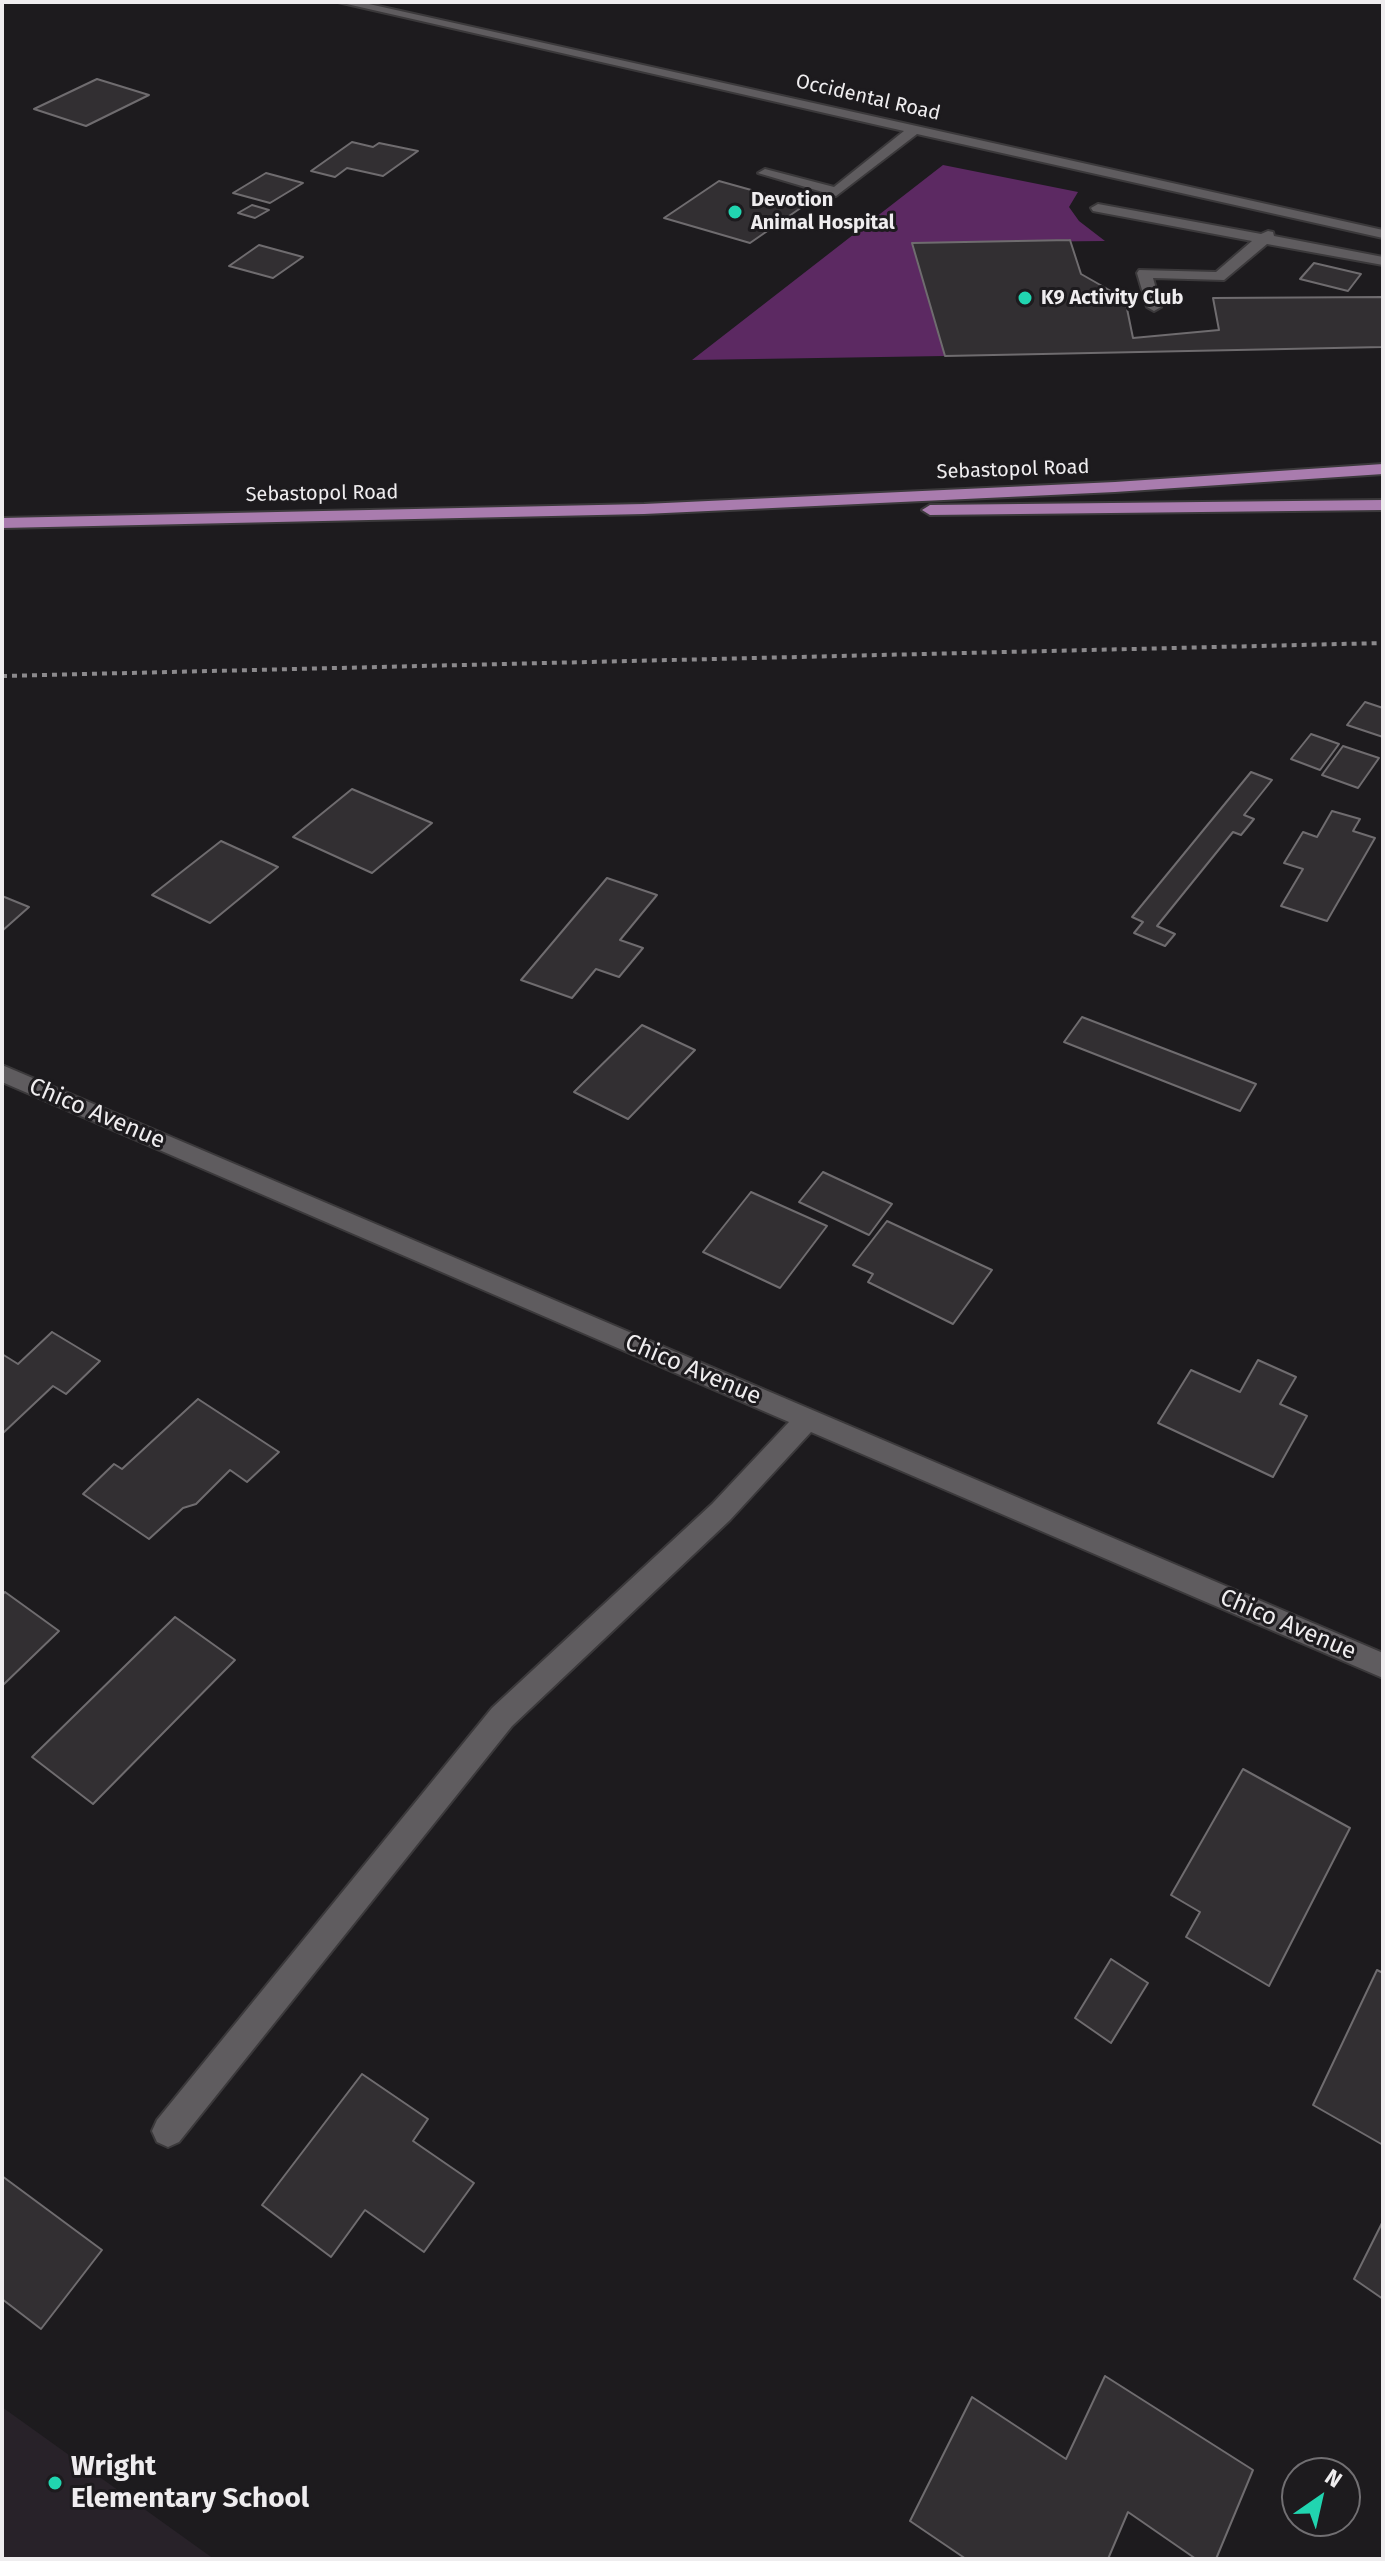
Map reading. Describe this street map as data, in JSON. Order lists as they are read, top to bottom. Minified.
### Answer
{"streets":{"main road":["Sebastopol Road"],"street":["Occidental Road","Chico Avenue"]},"places":["Devotion Animal Hospital","K9 Activity Club","Wright Elementary School"],"north":"top right"}
